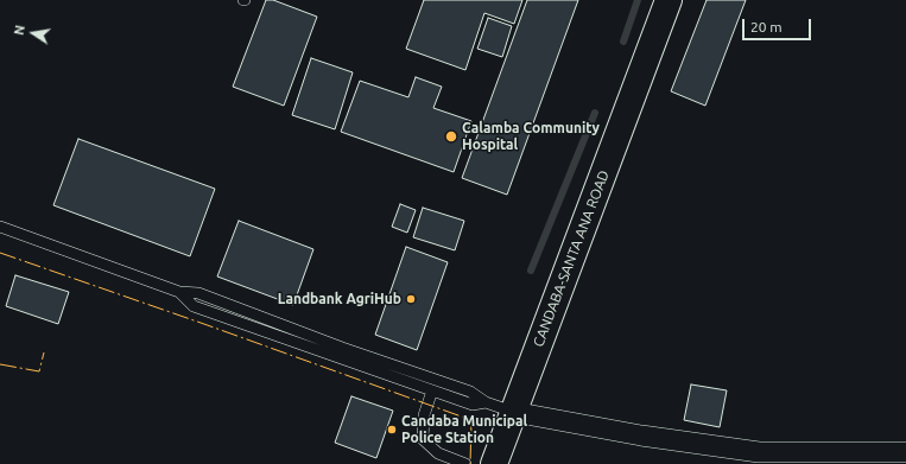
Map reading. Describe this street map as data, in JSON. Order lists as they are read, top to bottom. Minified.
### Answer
{"streets":{"main road":["CANDABA-SANTA ANA ROAD"]},"places":["Calamba Community Hospital","Landbank AgriHub","Candaba Municipal Police Station"],"scale_bar":"20 m","north":"left"}
